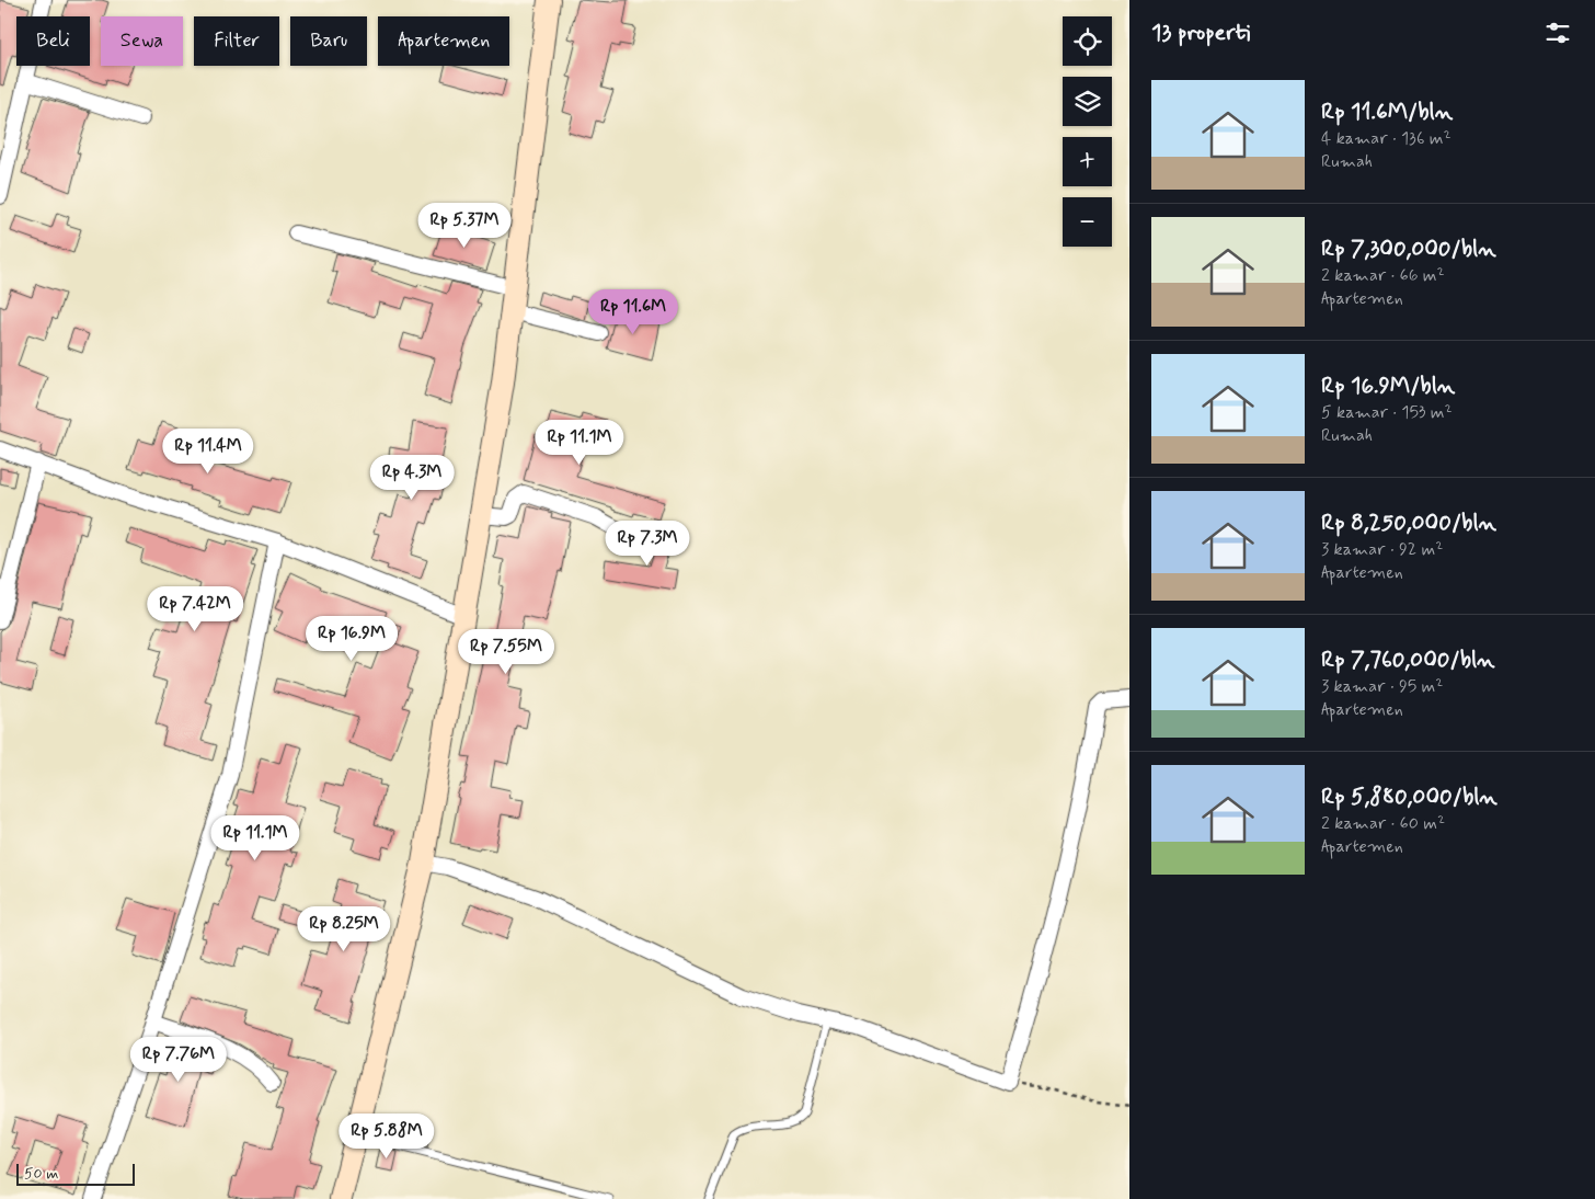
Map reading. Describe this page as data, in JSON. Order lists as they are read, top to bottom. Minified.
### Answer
{"scale_bar":"50 m","page":{"heading":"13 properti","map_buttons":["+","−"],"chip":["Beli","Sewa","Filter","Baru","Apartemen"],"list":[{"name":"Rp 11.6M/bln","note":"4 kamar · 136 m² · Rumah"},{"name":"Rp 7,300,000/bln","note":"2 kamar · 66 m² · Apartemen"},{"name":"Rp 16.9M/bln","note":"5 kamar · 153 m² · Rumah"},{"name":"Rp 8,250,000/bln","note":"3 kamar · 92 m² · Apartemen"},{"name":"Rp 7,760,000/bln","note":"3 kamar · 95 m² · Apartemen"},{"name":"Rp 5,880,000/bln","note":"2 kamar · 60 m² · Apartemen"}],"price":["Rp 5.37M","Rp 11.6M","Rp 11.1M","Rp 11.4M","Rp 4.3M","Rp 7.3M","Rp 7.42M","Rp 16.9M","Rp 7.55M","Rp 11.1M","Rp 8.25M","Rp 7.76M","Rp 5.88M"],"scale":"50 m"}}
